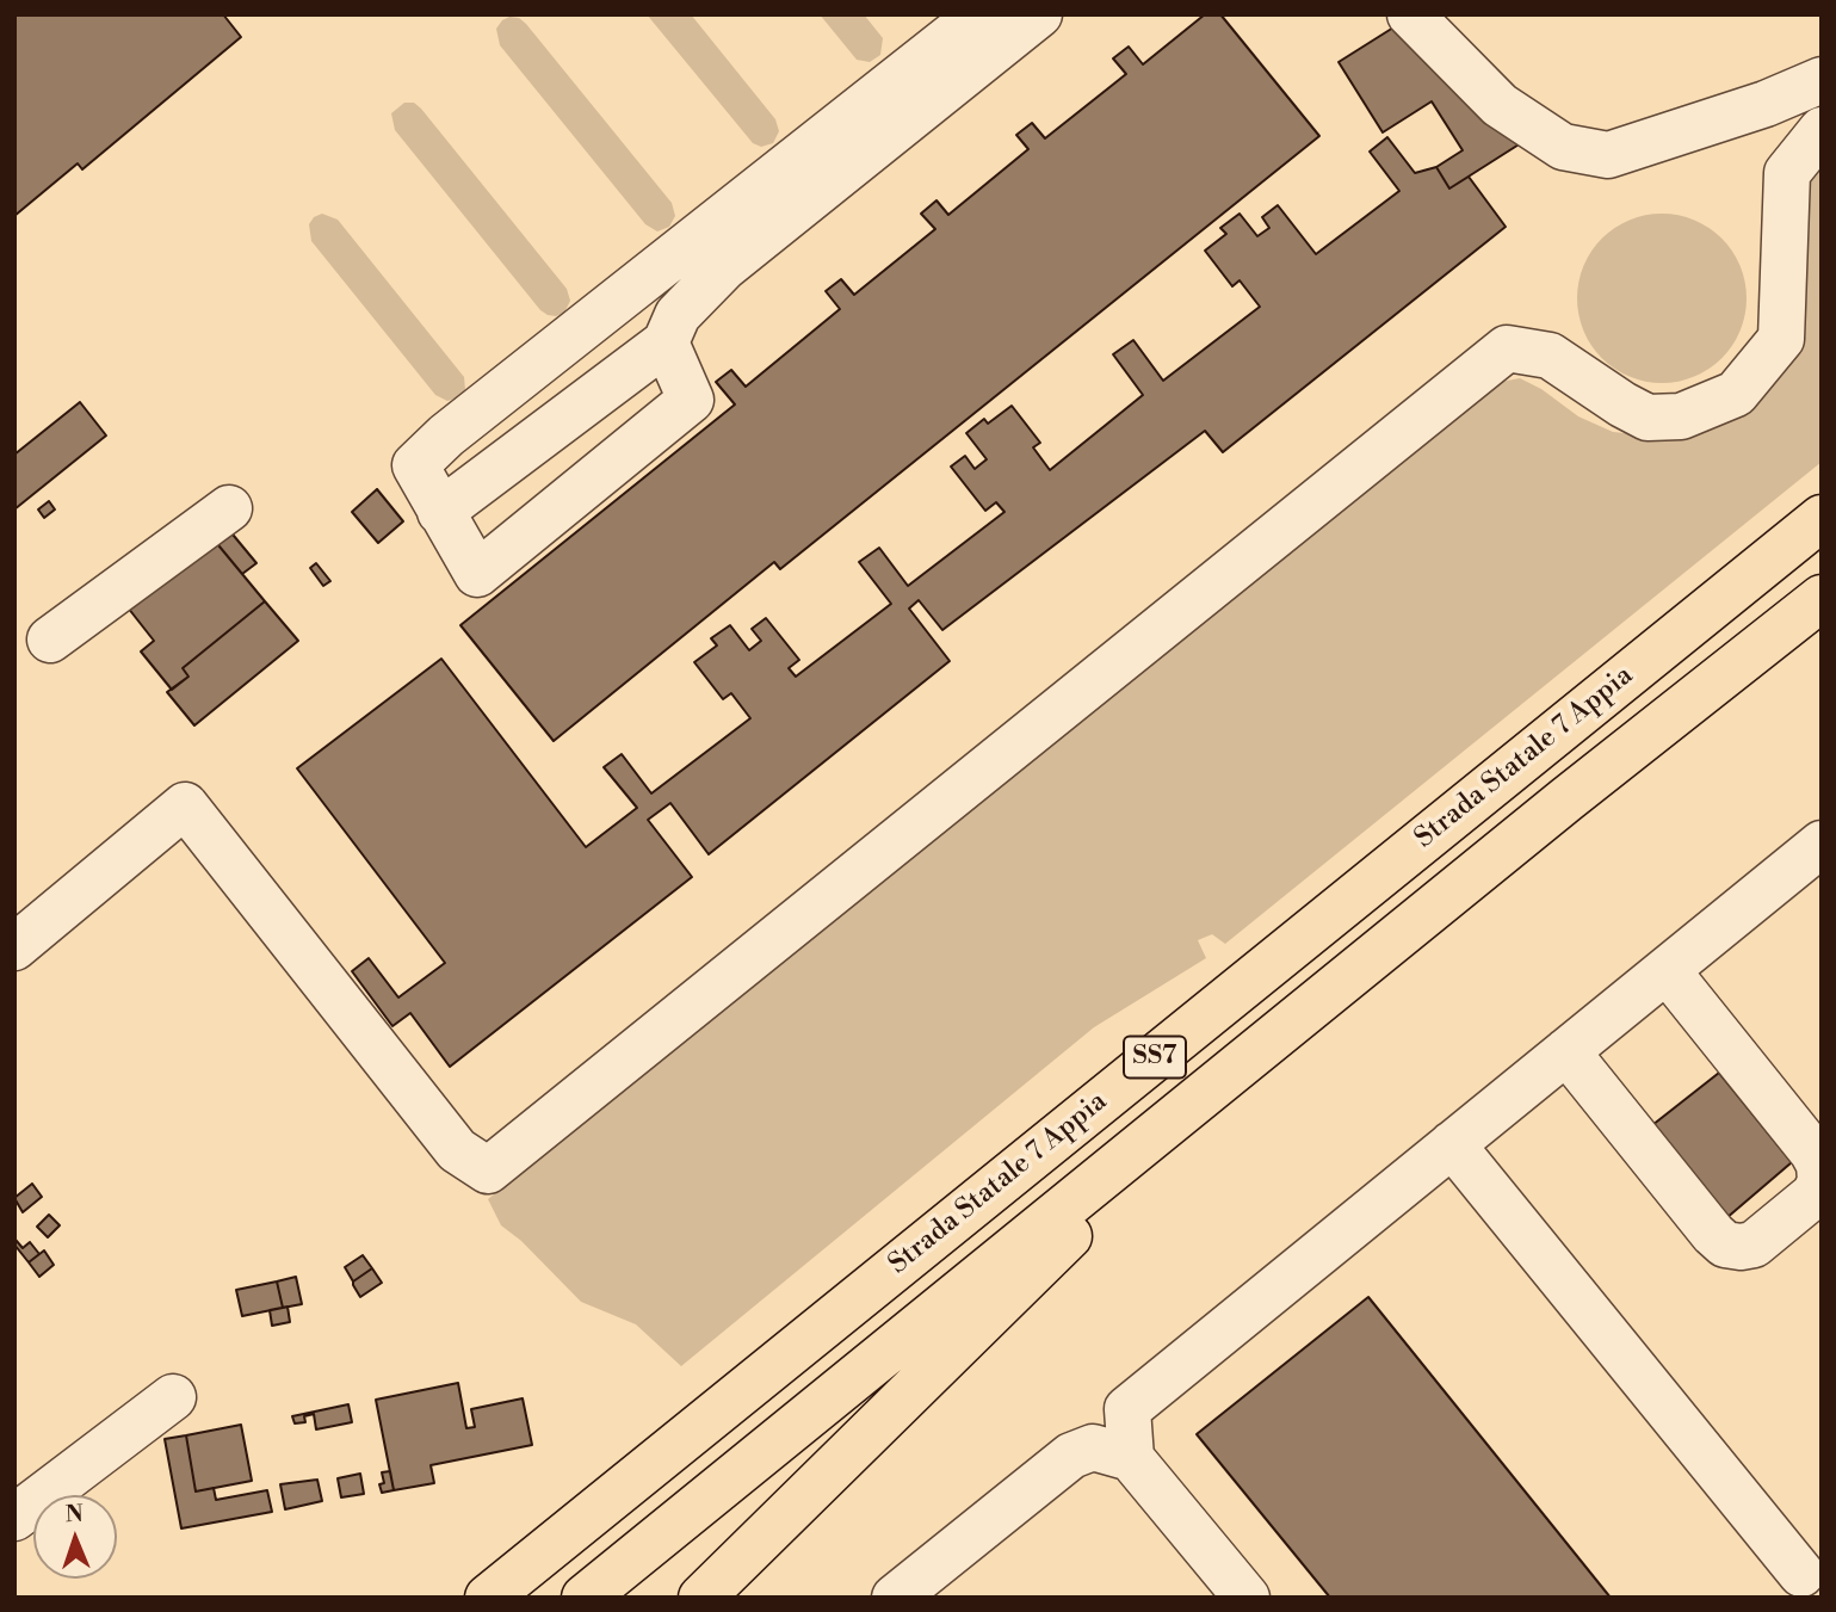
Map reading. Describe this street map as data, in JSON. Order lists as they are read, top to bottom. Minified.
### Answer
{"streets":{"highway":["Strada Statale 7 Appia","SS7"]},"north":"top"}
